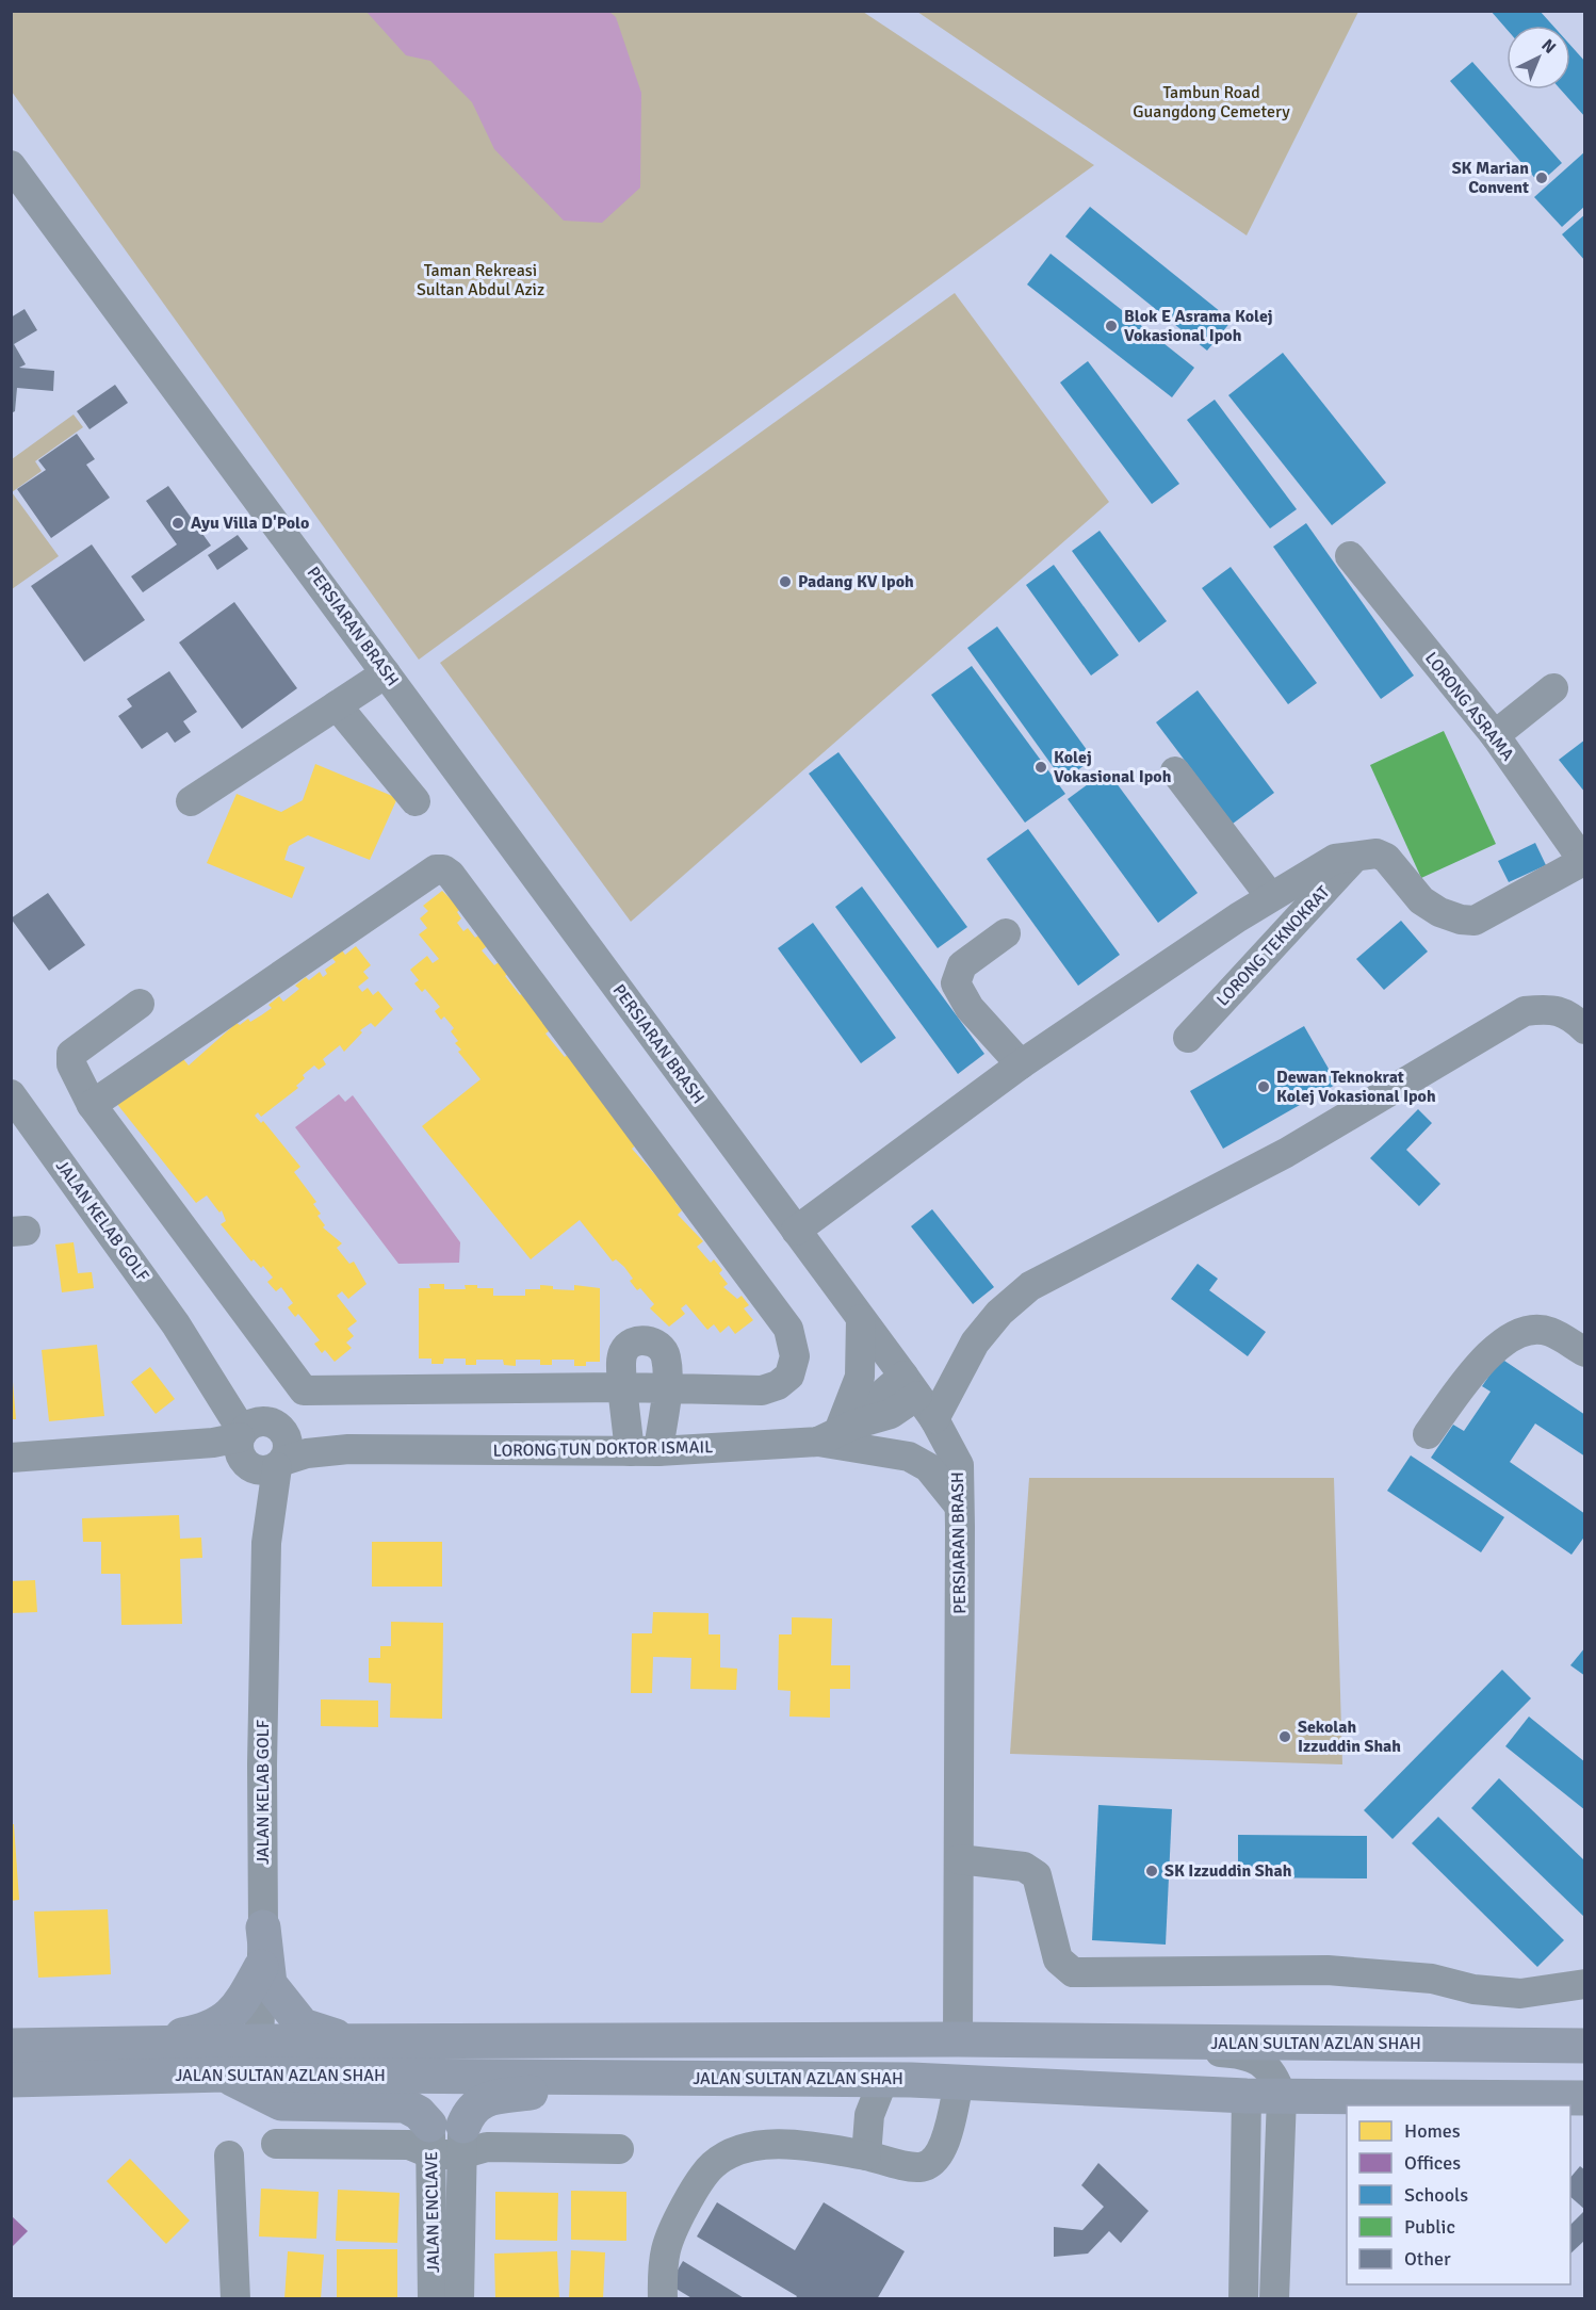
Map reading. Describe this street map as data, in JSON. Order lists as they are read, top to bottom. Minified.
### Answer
{"streets":{"main road":["JALAN SULTAN AZLAN SHAH"],"street":["PERSIARAN BRASH","LORONG ASRAMA","LORONG TEKNOKRAT","JALAN KELAB GOLF","LORONG TUN DOKTOR ISMAIL","JALAN ENCLAVE"]},"crossings":[["PERSIARAN BRASH","LORONG TUN DOKTOR ISMAIL"],["PERSIARAN BRASH","JALAN SULTAN AZLAN SHAH"],["JALAN KELAB GOLF","LORONG TUN DOKTOR ISMAIL"],["JALAN KELAB GOLF","JALAN SULTAN AZLAN SHAH"]],"parks":["Tambun Road Guangdong Cemetery","Taman Rekreasi Sultan Abdul Aziz"],"places":["SK Marian Convent","Blok E Asrama Kolej Vokasional Ipoh","Ayu Villa D'Polo","Padang KV Ipoh","Kolej Vokasional Ipoh","Dewan Teknokrat Kolej Vokasional Ipoh","Sekolah Izzuddin Shah","SK Izzuddin Shah"],"legend":["Homes","Offices","Schools","Public","Other"],"north":"top right"}
